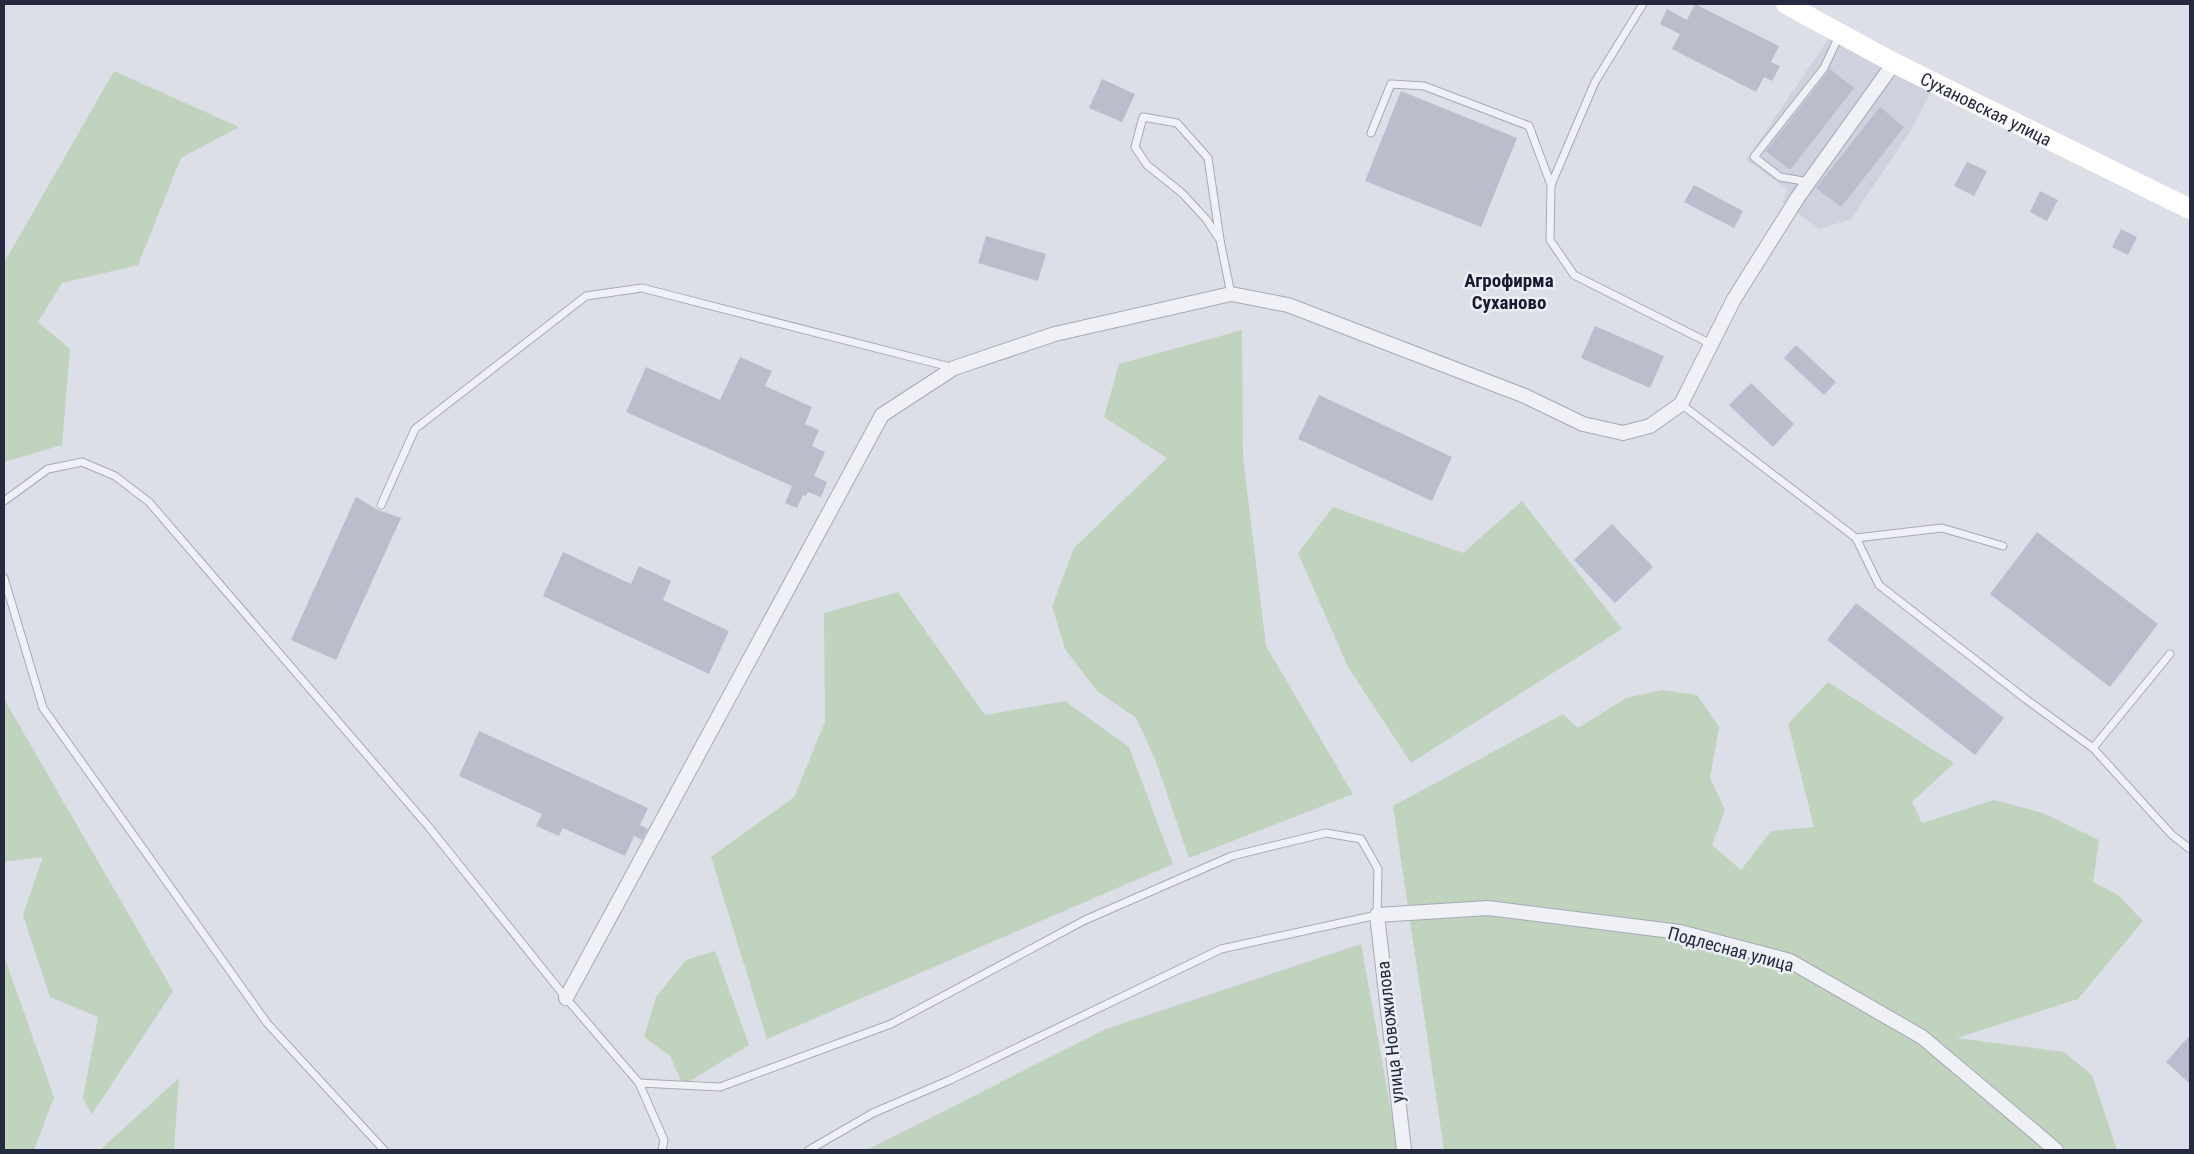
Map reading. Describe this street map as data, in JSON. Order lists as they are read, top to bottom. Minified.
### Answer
{"streets":{"street":["Сухановская улица","Подлесная улица","улица Новожилова"]},"crossings":[["Подлесная улица","улица Новожилова"]],"districts":["Агрофирма Суханово"]}
